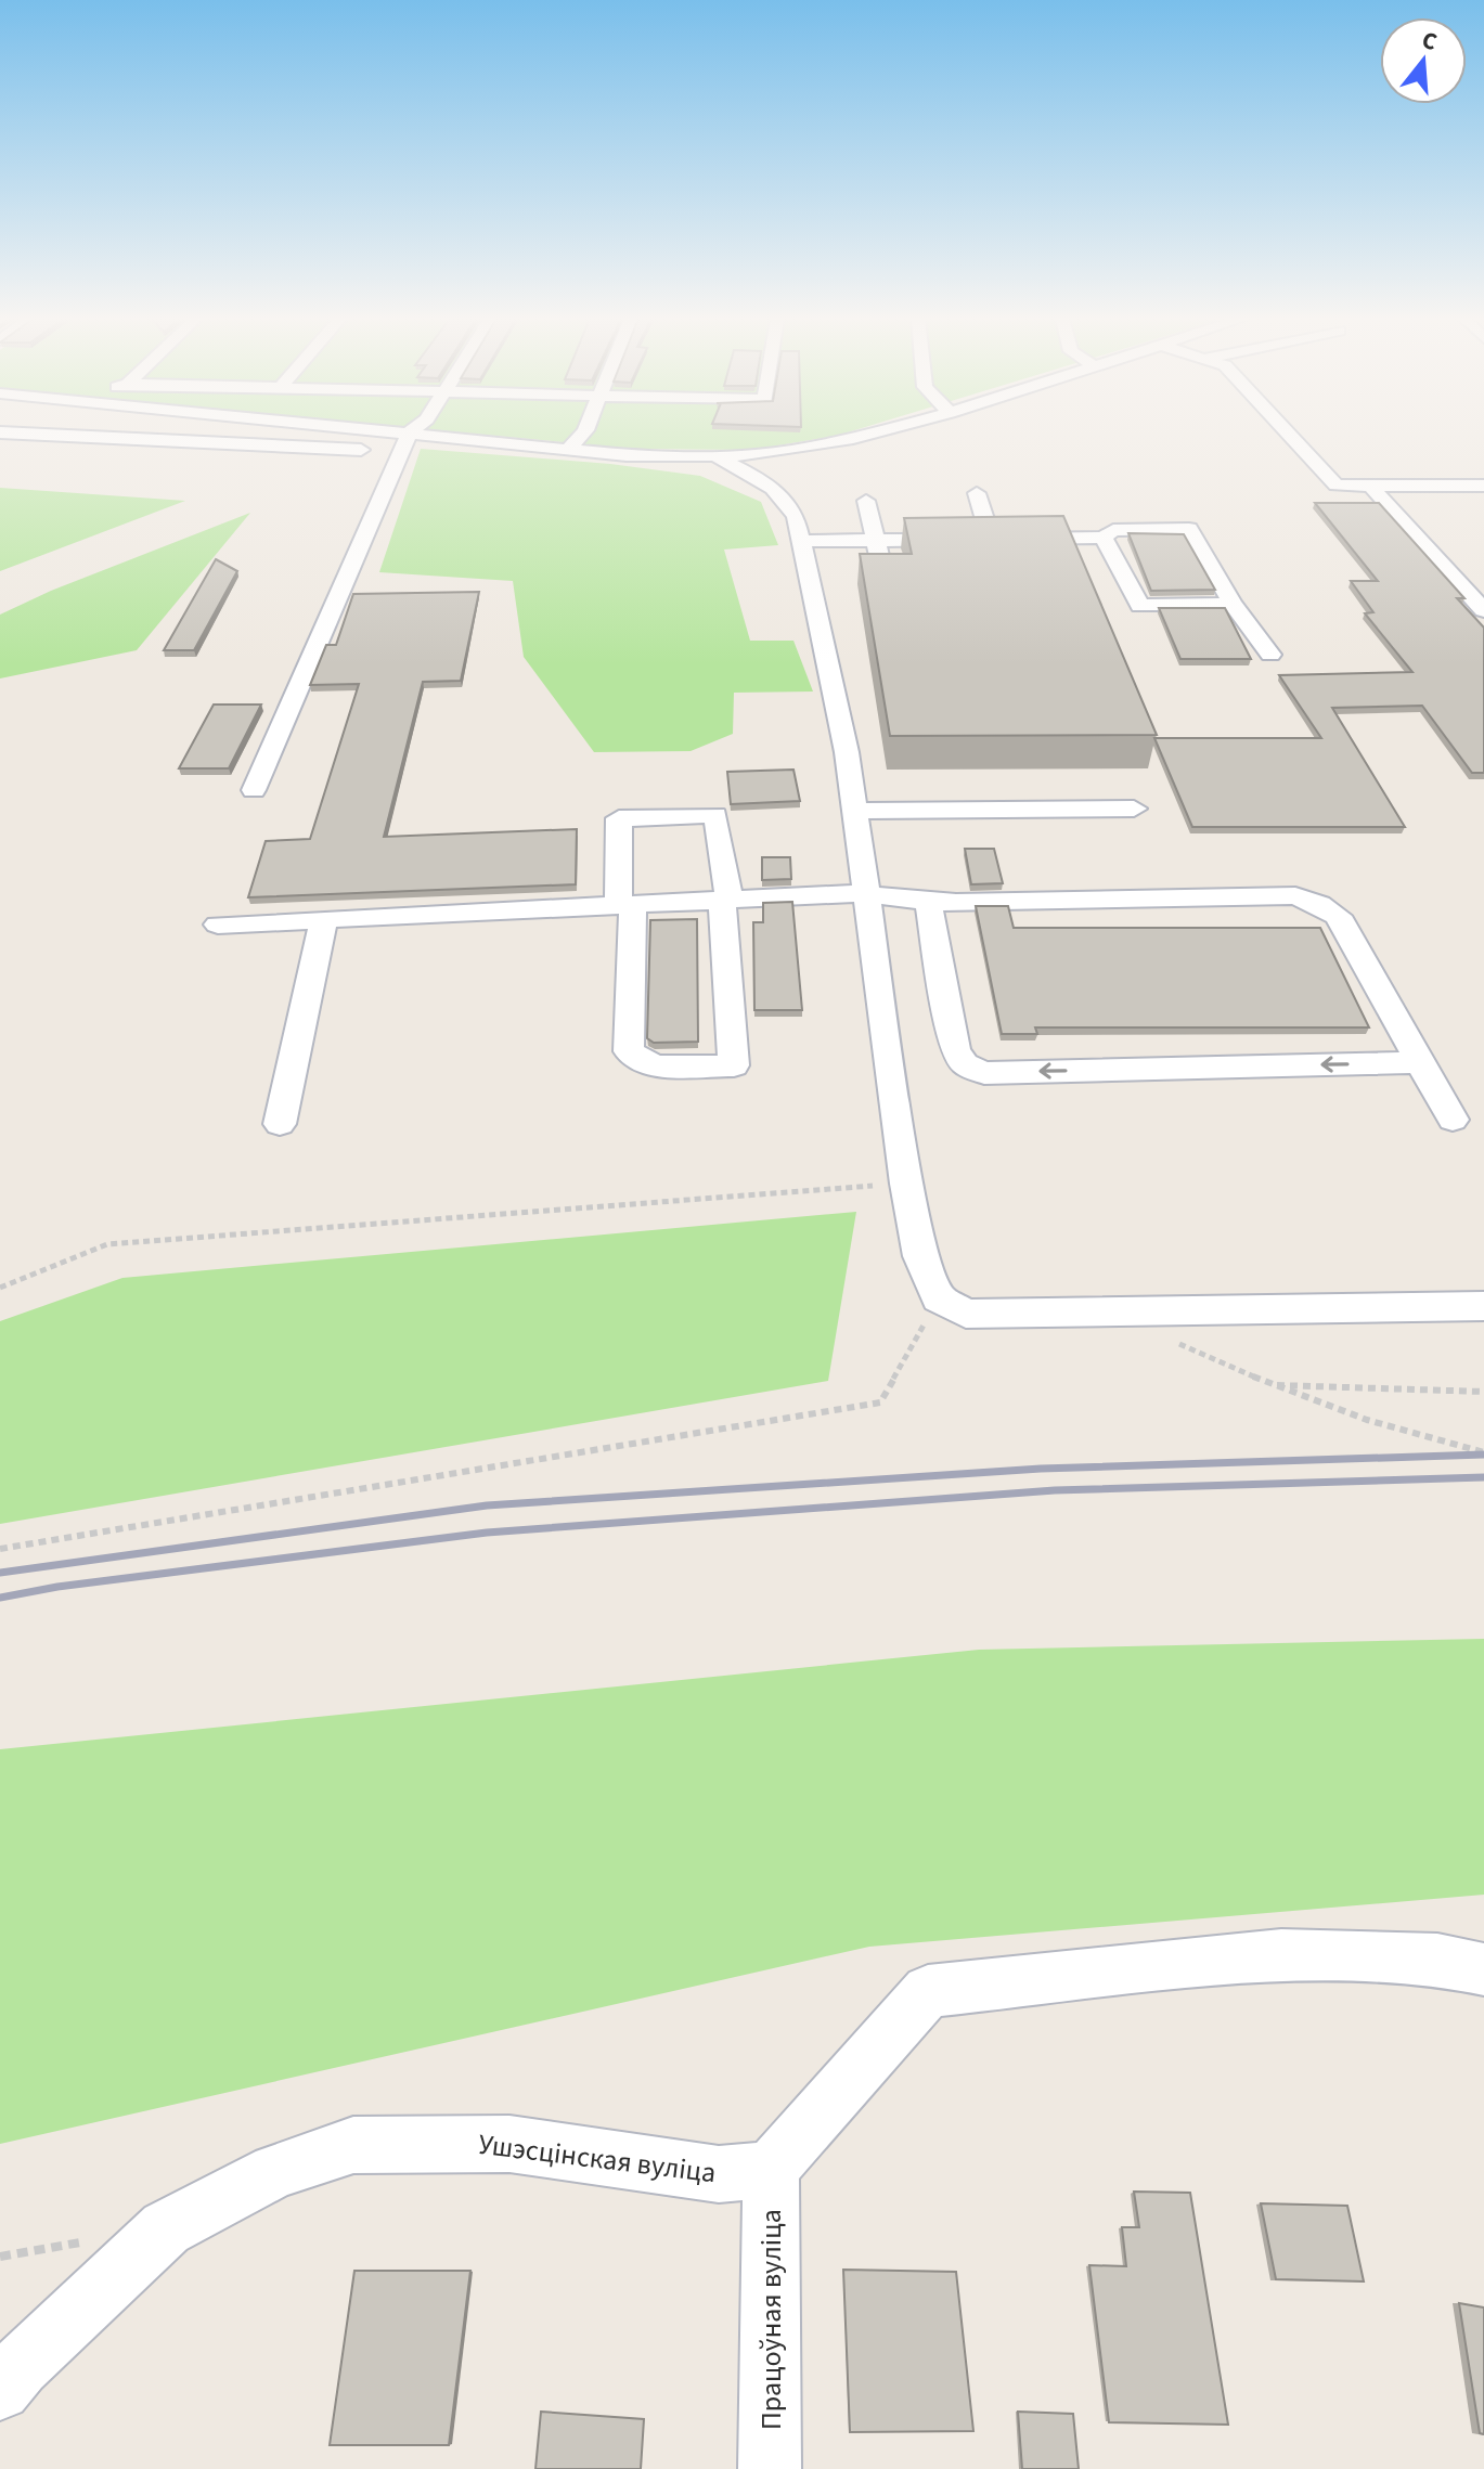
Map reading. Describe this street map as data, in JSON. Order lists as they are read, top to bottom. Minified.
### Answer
{"streets":{"street":["Ушэсцінская вуліца","Працоўная вуліца"]},"crossings":[["Ушэсцінская вуліца","Працоўная вуліца"]],"north":"top"}
